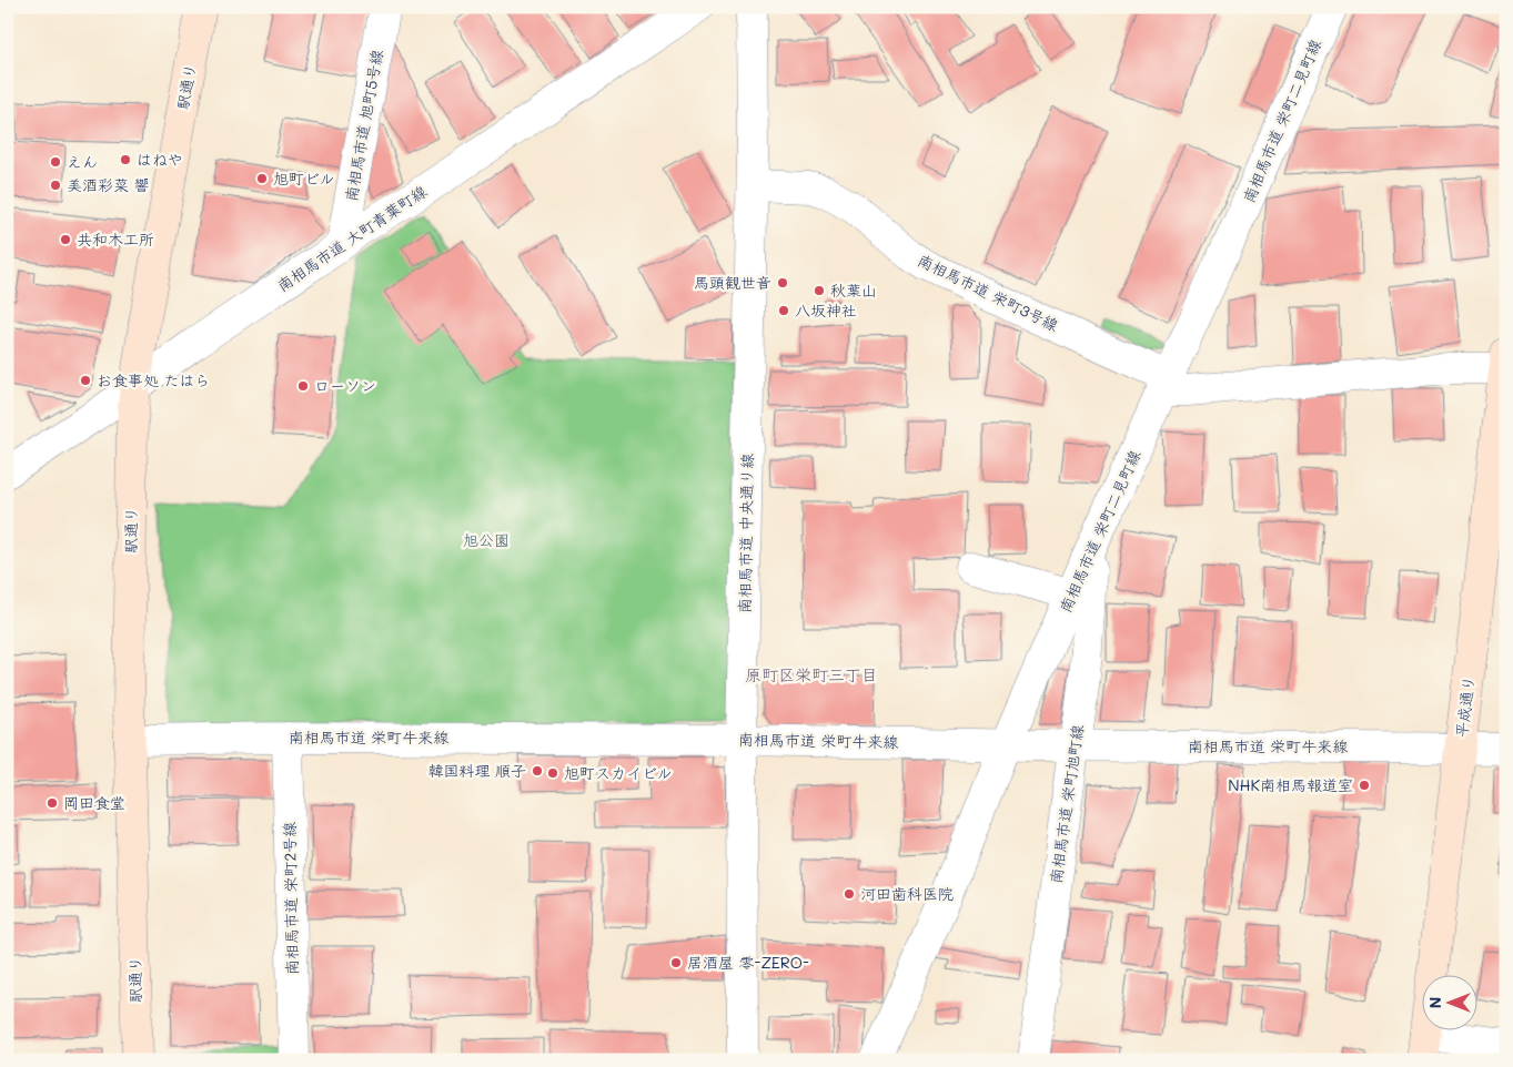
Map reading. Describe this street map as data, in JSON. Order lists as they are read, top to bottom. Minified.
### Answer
{"streets":{"main road":["駅通り","平成通り"],"street":["南相馬市道 栄町二見町線","南相馬市道 旭町5号線","南相馬市道 大町青葉町線","南相馬市道 栄町3号線","南相馬市道 中央通り線","南相馬市道 栄町牛来線","南相馬市道 栄町旭町線","南相馬市道 栄町2号線"]},"crossings":[["駅通り","南相馬市道 大町青葉町線"],["駅通り","南相馬市道 栄町牛来線"],["南相馬市道 栄町二見町線","南相馬市道 栄町3号線"],["南相馬市道 栄町二見町線","南相馬市道 栄町牛来線"],["南相馬市道 栄町二見町線","南相馬市道 栄町旭町線"],["南相馬市道 旭町5号線","南相馬市道 大町青葉町線"],["南相馬市道 栄町3号線","南相馬市道 中央通り線"],["南相馬市道 中央通り線","南相馬市道 栄町牛来線"],["平成通り","南相馬市道 栄町牛来線"],["南相馬市道 栄町牛来線","南相馬市道 栄町旭町線"],["南相馬市道 栄町牛来線","南相馬市道 栄町2号線"]],"districts":["原町区栄町三丁目"],"parks":["旭公園"],"places":["はねや","えん","旭町ビル","美酒彩菜 響","共和木工所","馬頭観世音","秋葉山","八坂神社","お食事処 たはら","ローソン","韓国料理 順子","旭町スカイビル","NHK南相馬報道室","岡田食堂","河田歯科医院","居酒屋 零-ZERO-"],"north":"left"}
